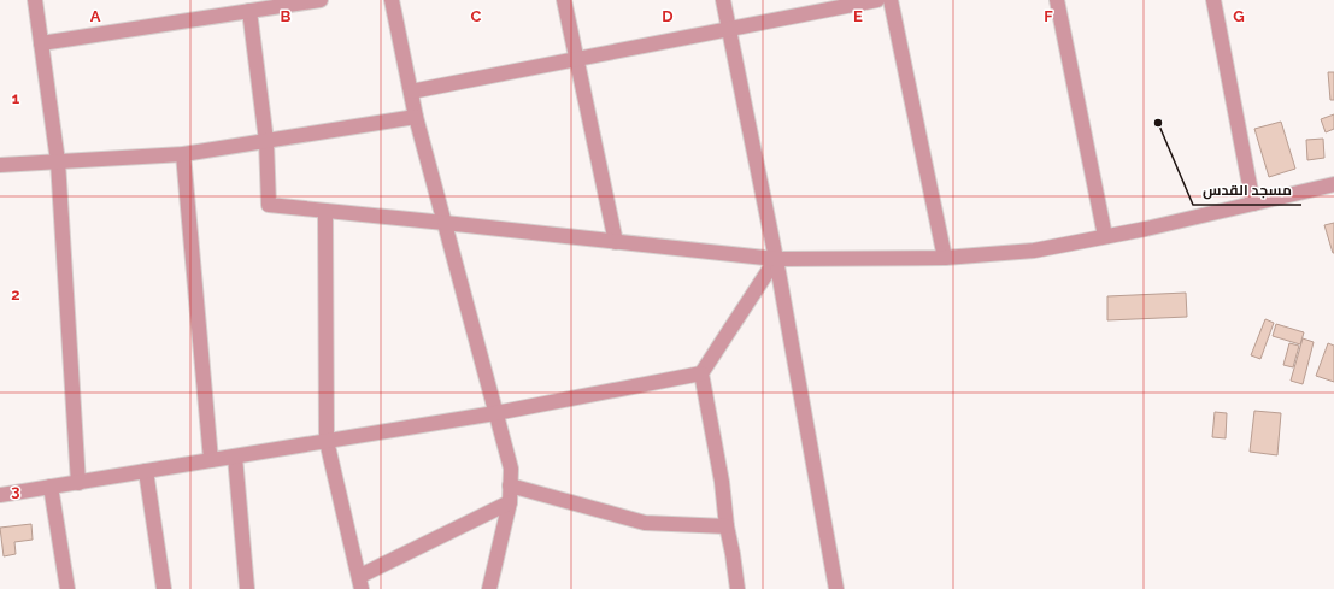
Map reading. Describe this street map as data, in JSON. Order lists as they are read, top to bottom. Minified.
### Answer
{"places":["مسجد القدس"],"grid":{"columns":["A","B","C","D","E","F","G"],"rows":["1","2","3"]}}
